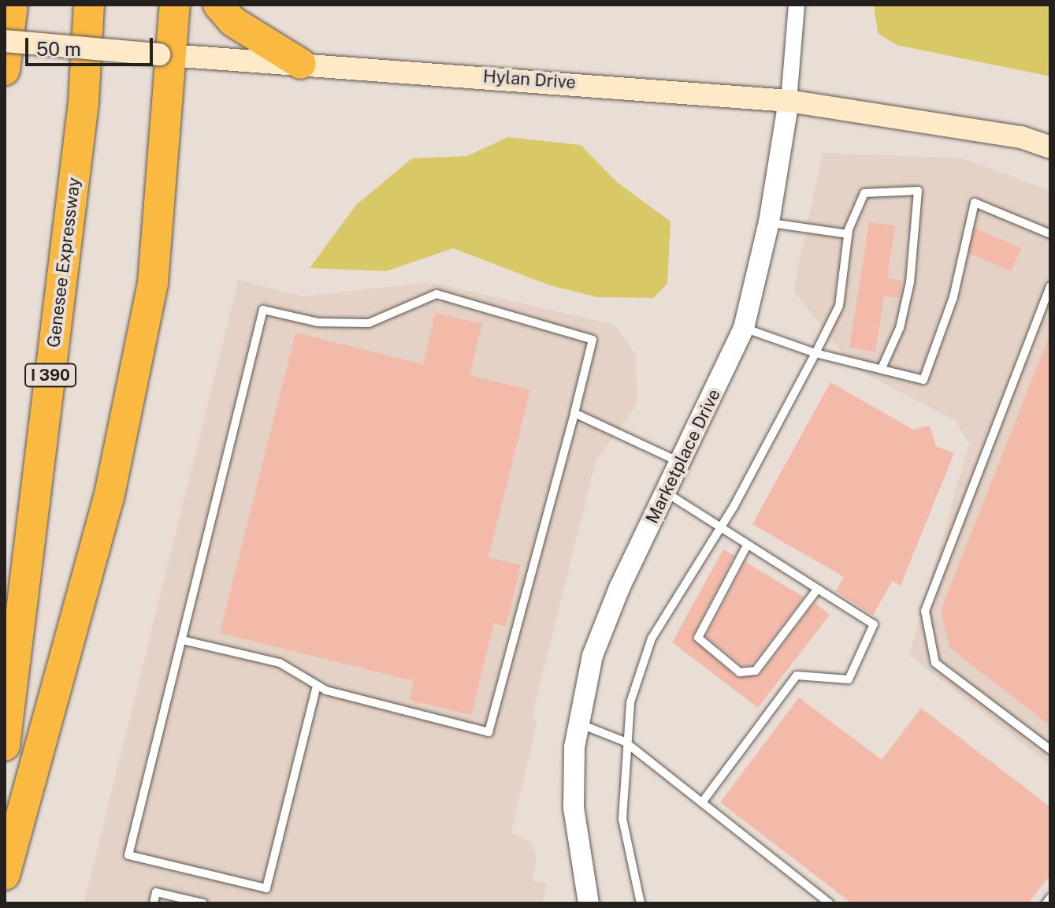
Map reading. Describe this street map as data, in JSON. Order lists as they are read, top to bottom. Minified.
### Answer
{"streets":{"highway":["Genesee Expressway","I 390"],"main road":["Hylan Drive"],"street":["Marketplace Drive"]},"crossings":[["Hylan Drive","Marketplace Drive"]],"scale_bar":"50 m"}
